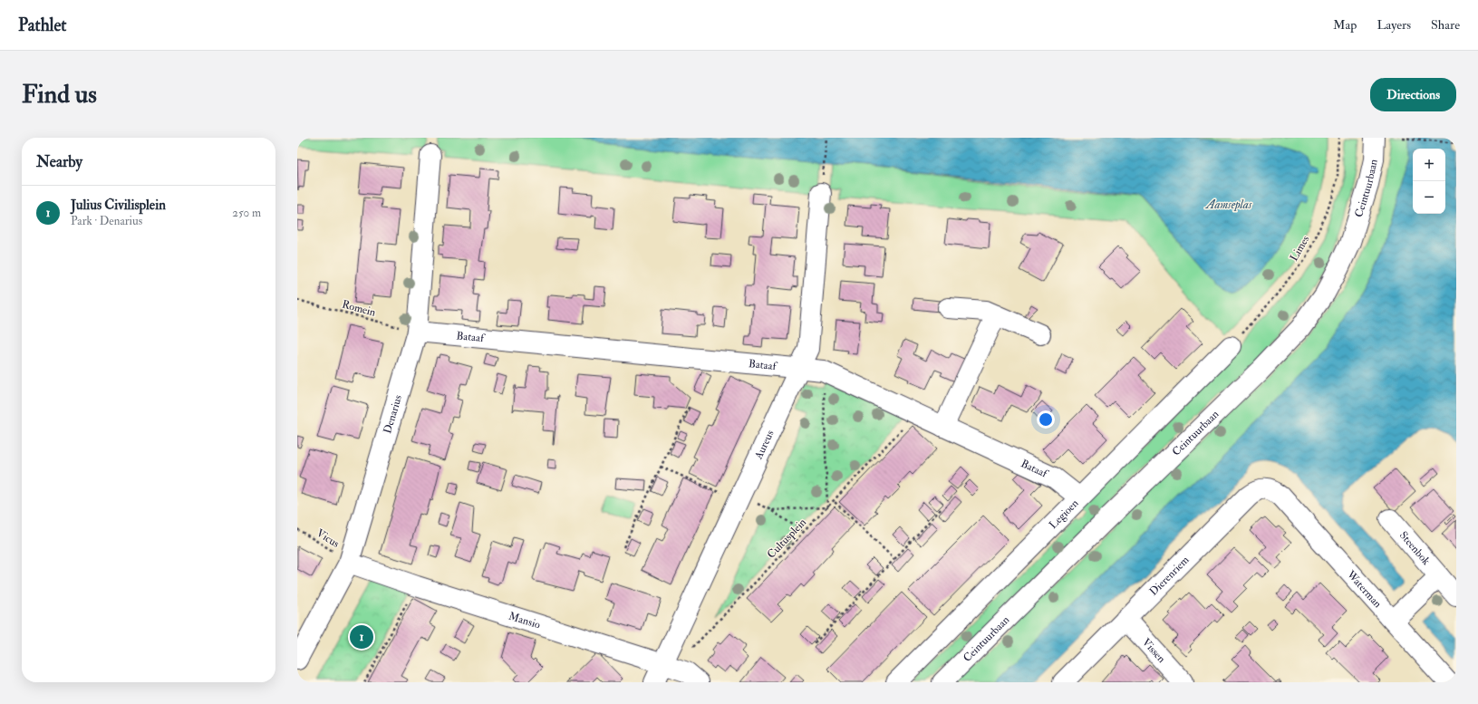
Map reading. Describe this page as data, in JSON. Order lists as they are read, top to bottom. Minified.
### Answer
{"streets":{"street":["Ceintuurbaan","Bataaf","Denarius","Aureus","Legioen","Steenbok","Dierenriem","Waterman","Mansio","Vissen"],"path":["Limes","Romein","Vicus","Cultusplein"]},"crossings":[["Limes","Legioen"],["Romein","Bataaf"],["Romein","Denarius"],["Bataaf","Denarius"],["Bataaf","Aureus"],["Bataaf","Legioen"],["Bataaf","Cultusplein"],["Denarius","Vicus"],["Denarius","Mansio"],["Aureus","Mansio"],["Vicus","Mansio"],["Dierenriem","Waterman"],["Dierenriem","Vissen"]],"water":["Aamseplas"],"page":{"header":"Pathlet","nav":["Map","Layers","Share"],"buttons":"Directions","title":"Find us","heading":"Nearby","map_buttons":["+","−"],"list":[{"mark":"1","name":"Julius Civilisplein","note":"Park · Denarius","value":"250 m"}],"pins":"1"}}
